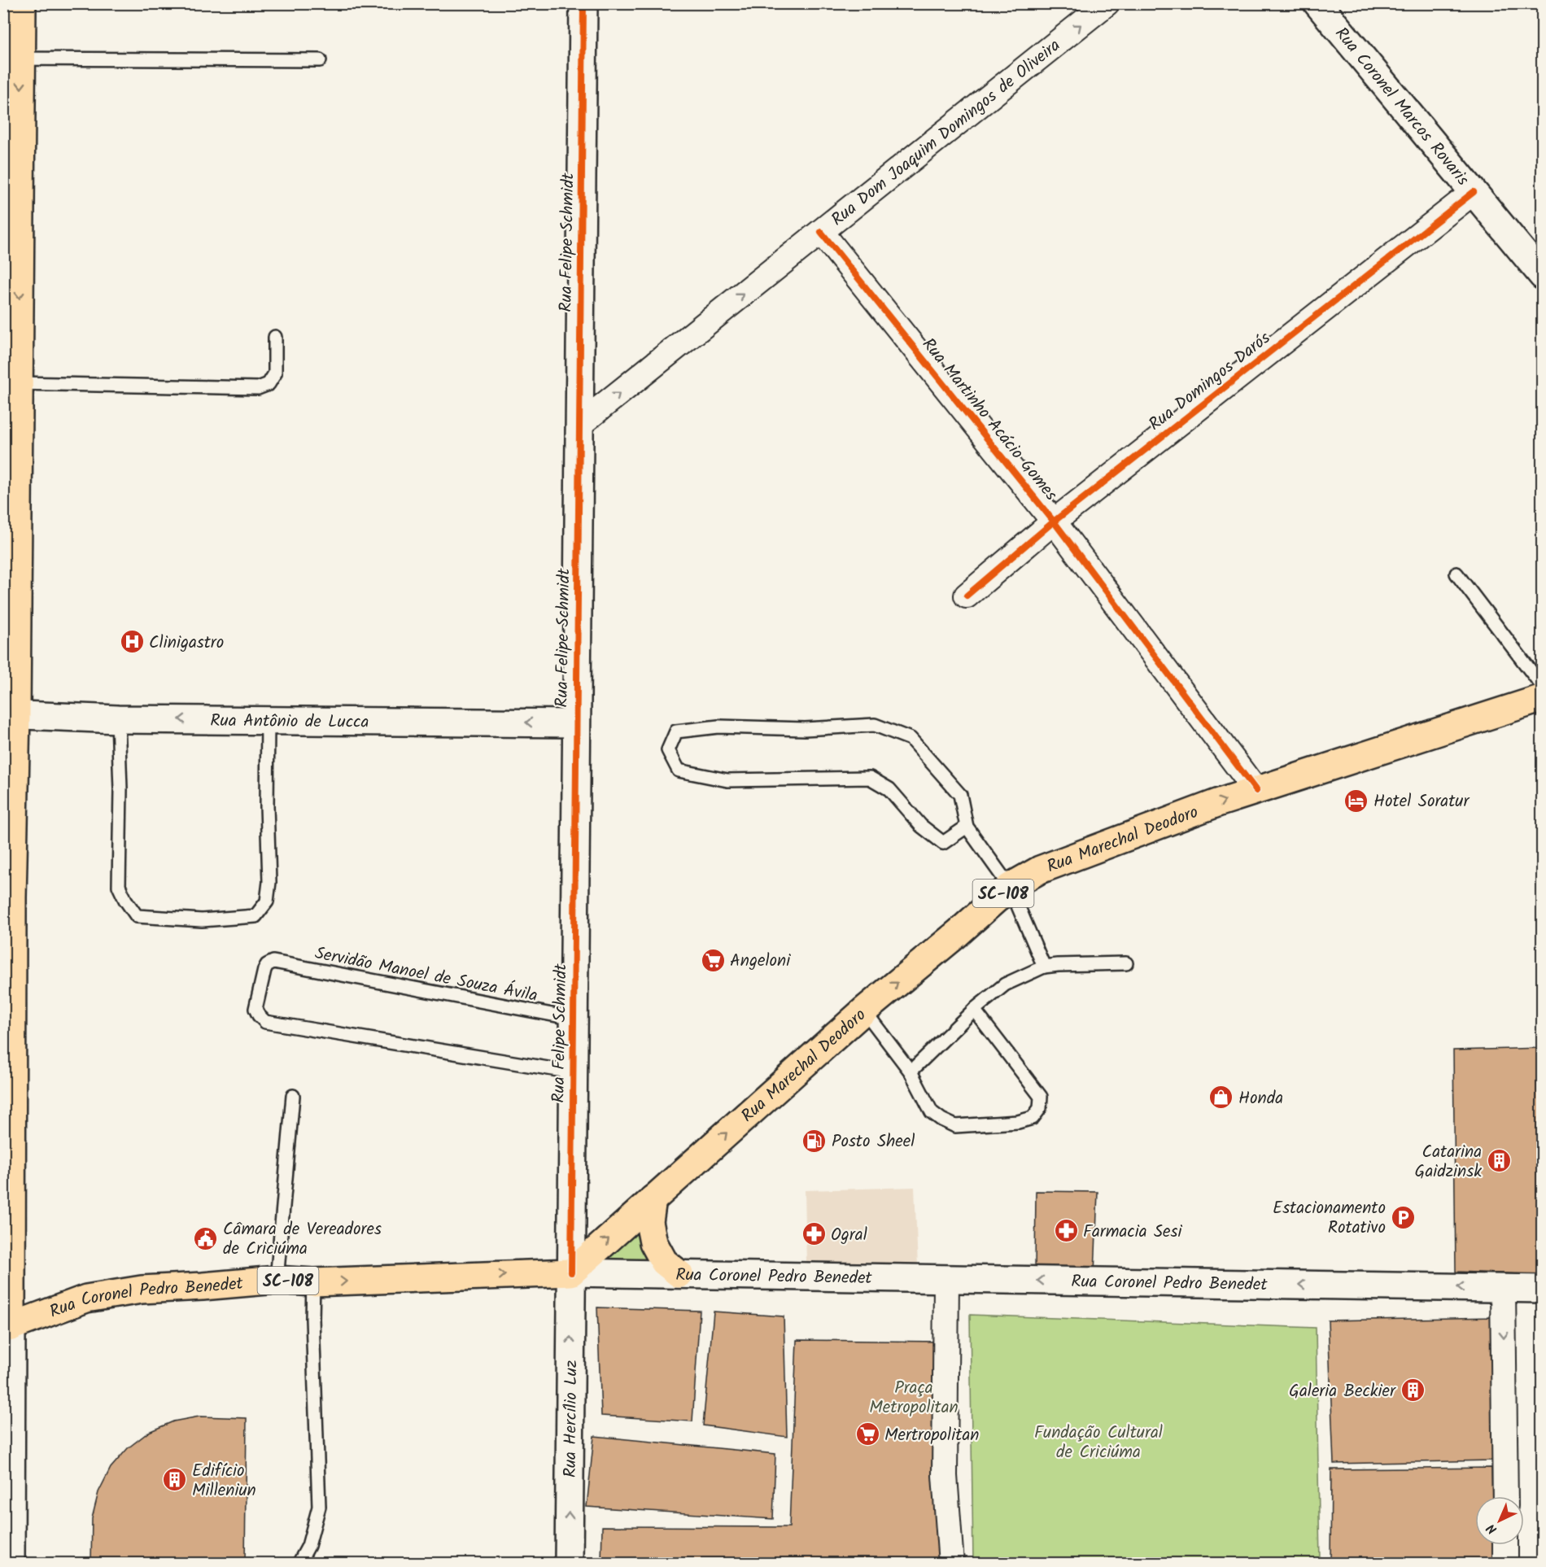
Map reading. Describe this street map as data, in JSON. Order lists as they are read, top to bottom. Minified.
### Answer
{"streets":{"main road":["Rua Marechal Deodoro","SC-108","Rua Coronel Pedro Benedet"],"street":["Rua Coronel Marcos Rovaris","Rua Dom Joaquim Domingos de Oliveira","Rua Felipe Schmidt","Rua Domingos Darós","Rua Martinho Acácio Gomes","Rua Antônio de Lucca","Rua Hercílio Luz"],"lane":["Servidão Manoel de Souza Ávila"]},"crossings":[["Rua Coronel Marcos Rovaris","Rua Domingos Darós"],["Rua Dom Joaquim Domingos de Oliveira","Rua Felipe Schmidt"],["Rua Dom Joaquim Domingos de Oliveira","Rua Martinho Acácio Gomes"],["Rua Felipe Schmidt","Rua Antônio de Lucca"],["Rua Felipe Schmidt","Rua Marechal Deodoro"],["Rua Felipe Schmidt","Servidão Manoel de Souza Ávila"],["Rua Felipe Schmidt","Rua Coronel Pedro Benedet"],["Rua Felipe Schmidt","Rua Hercílio Luz"],["Rua Domingos Darós","Rua Martinho Acácio Gomes"],["Rua Martinho Acácio Gomes","Rua Marechal Deodoro"],["Rua Marechal Deodoro","Rua Coronel Pedro Benedet"],["Rua Marechal Deodoro","Rua Hercílio Luz"],["Rua Coronel Pedro Benedet","Rua Hercílio Luz"]],"one_way":["Rua Dom Joaquim Domingos de Oliveira","Rua Antônio de Lucca","Rua Marechal Deodoro","Rua Hercílio Luz"],"parks":["Praça Metropolitan","Fundação Cultural de Criciúma"],"places":{"hospital":["Clinigastro"],"hotel":["Hotel Soratur"],"supermarket":["Angeloni","Mertropolitan"],"shop":["Honda"],"fuel station":["Posto Sheel"],"building":["Catarina Gaidzinsk","Galeria Beckier","Edifício Milleniun"],"parking":["Estacionamento Rotativo"],"pharmacy":["Farmacia Sesi","Ogral"],"public building":["Câmara de Vereadores de Criciúma"]},"north":"bottom left"}
